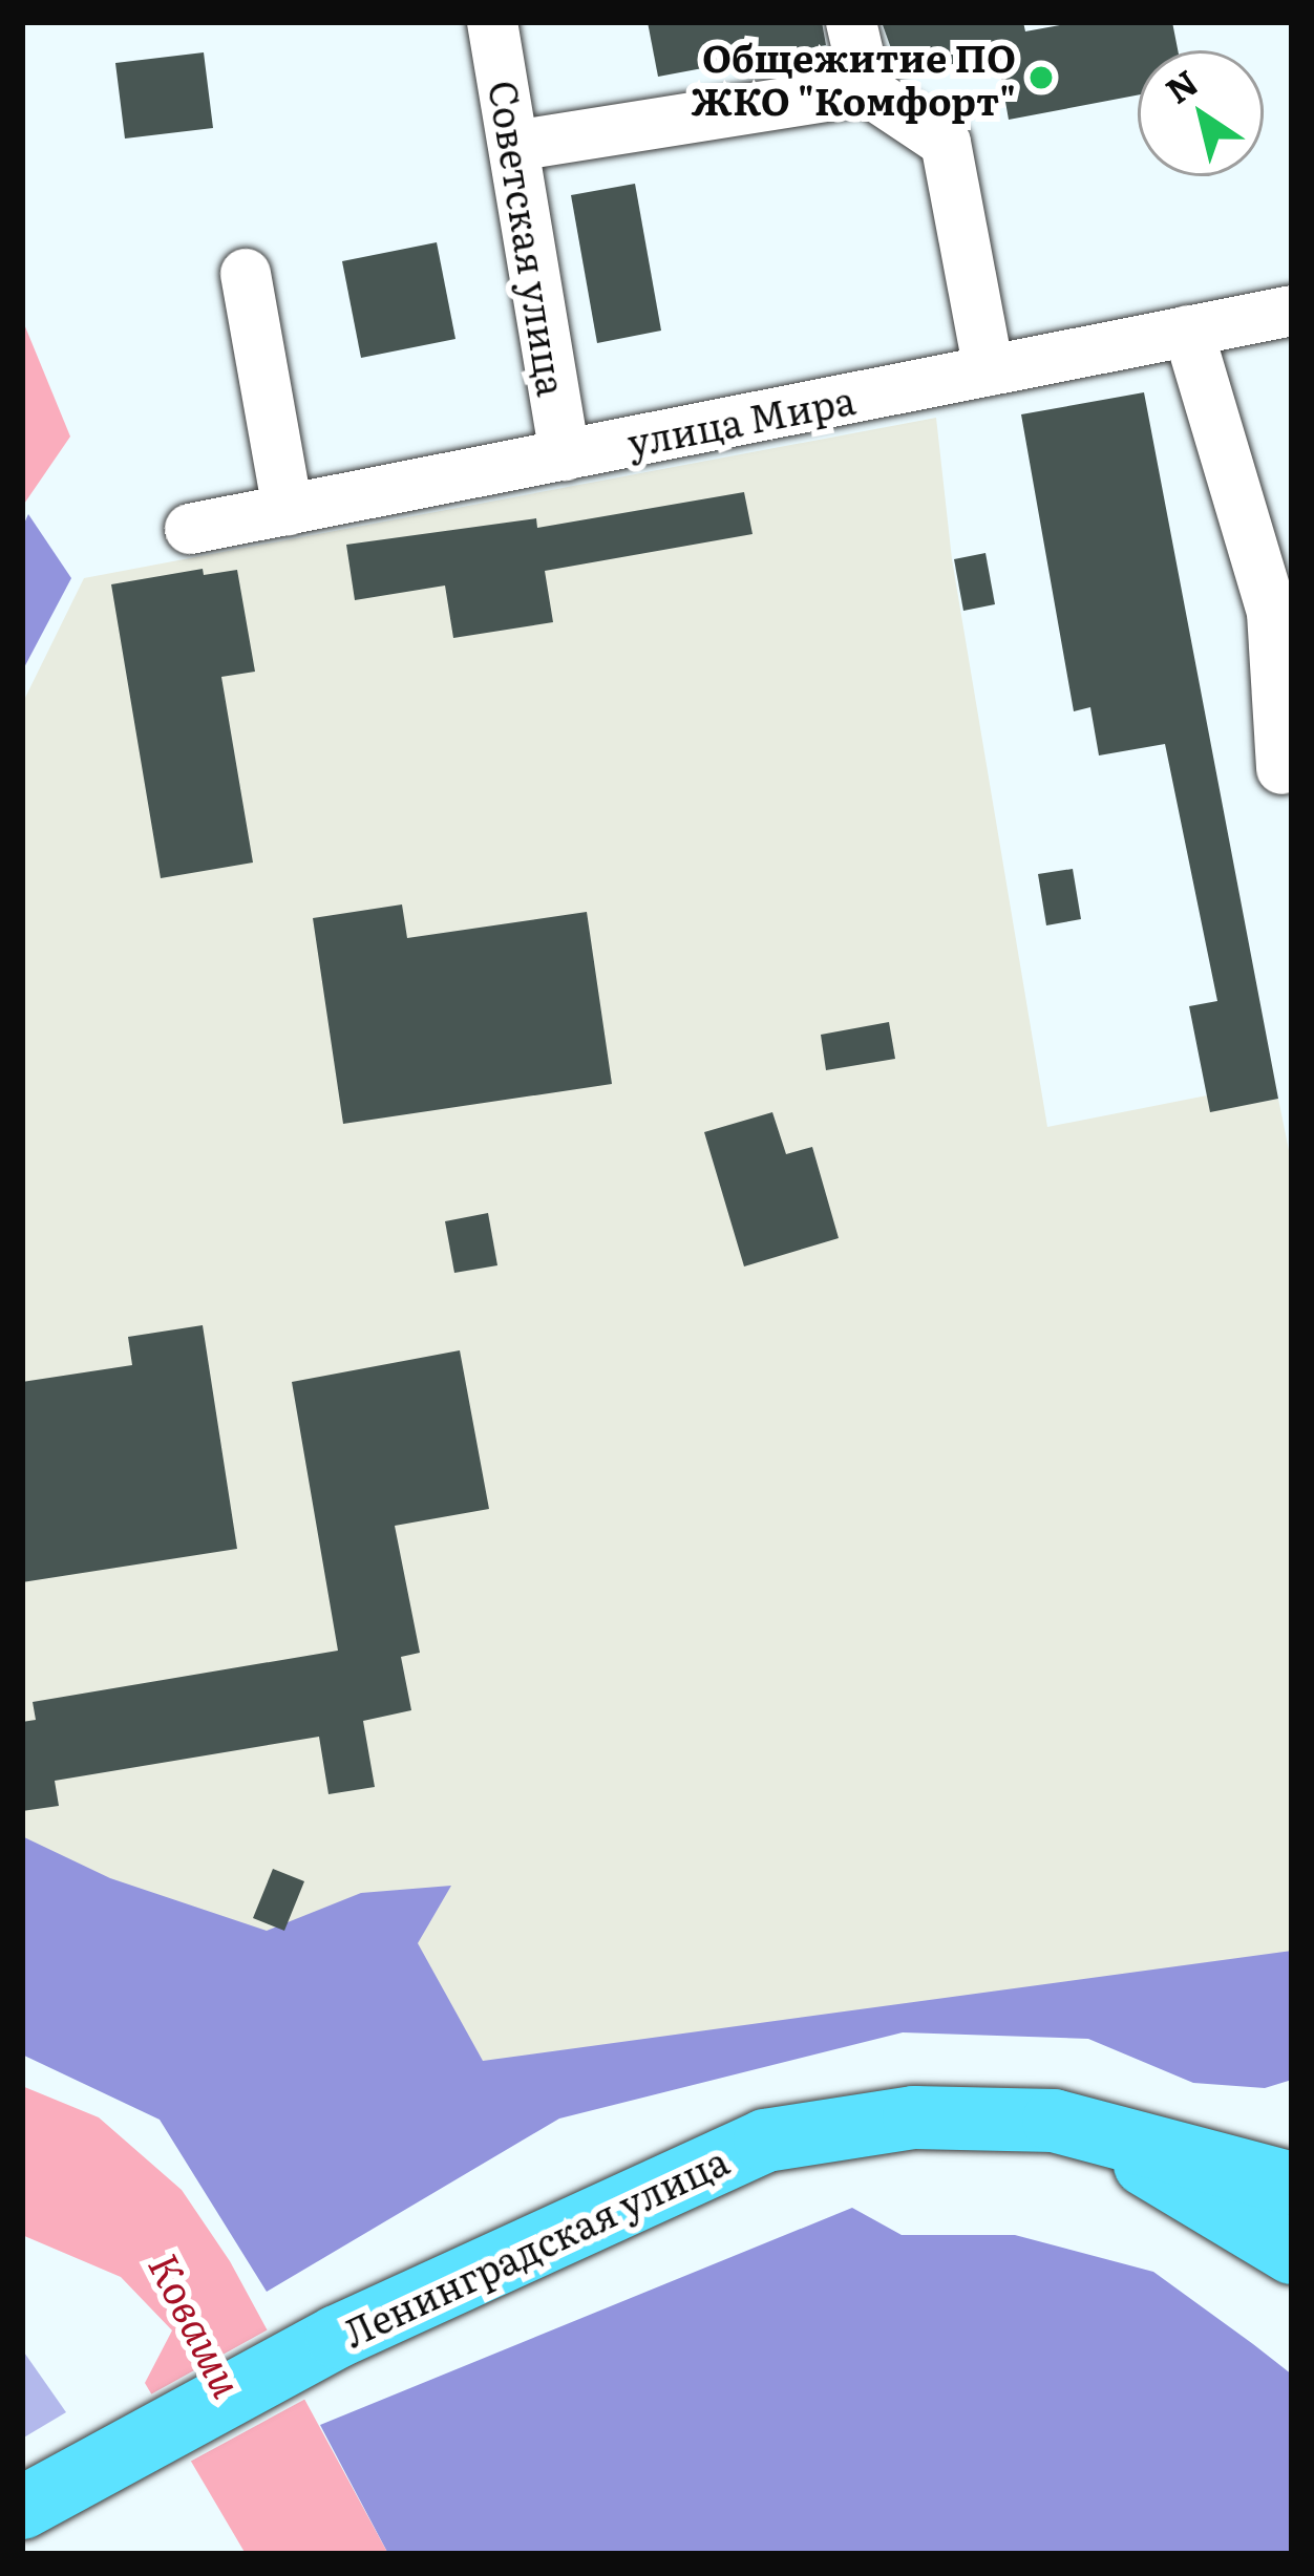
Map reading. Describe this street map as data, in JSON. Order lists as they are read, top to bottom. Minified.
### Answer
{"streets":{"main road":["Ленинградская улица"],"street":["Советская улица","улица Мира"]},"crossings":[["Советская улица","улица Мира"]],"water":["Коваши"],"places":["Общежитие ПО ЖКО \"Комфорт\""],"north":"top left"}
